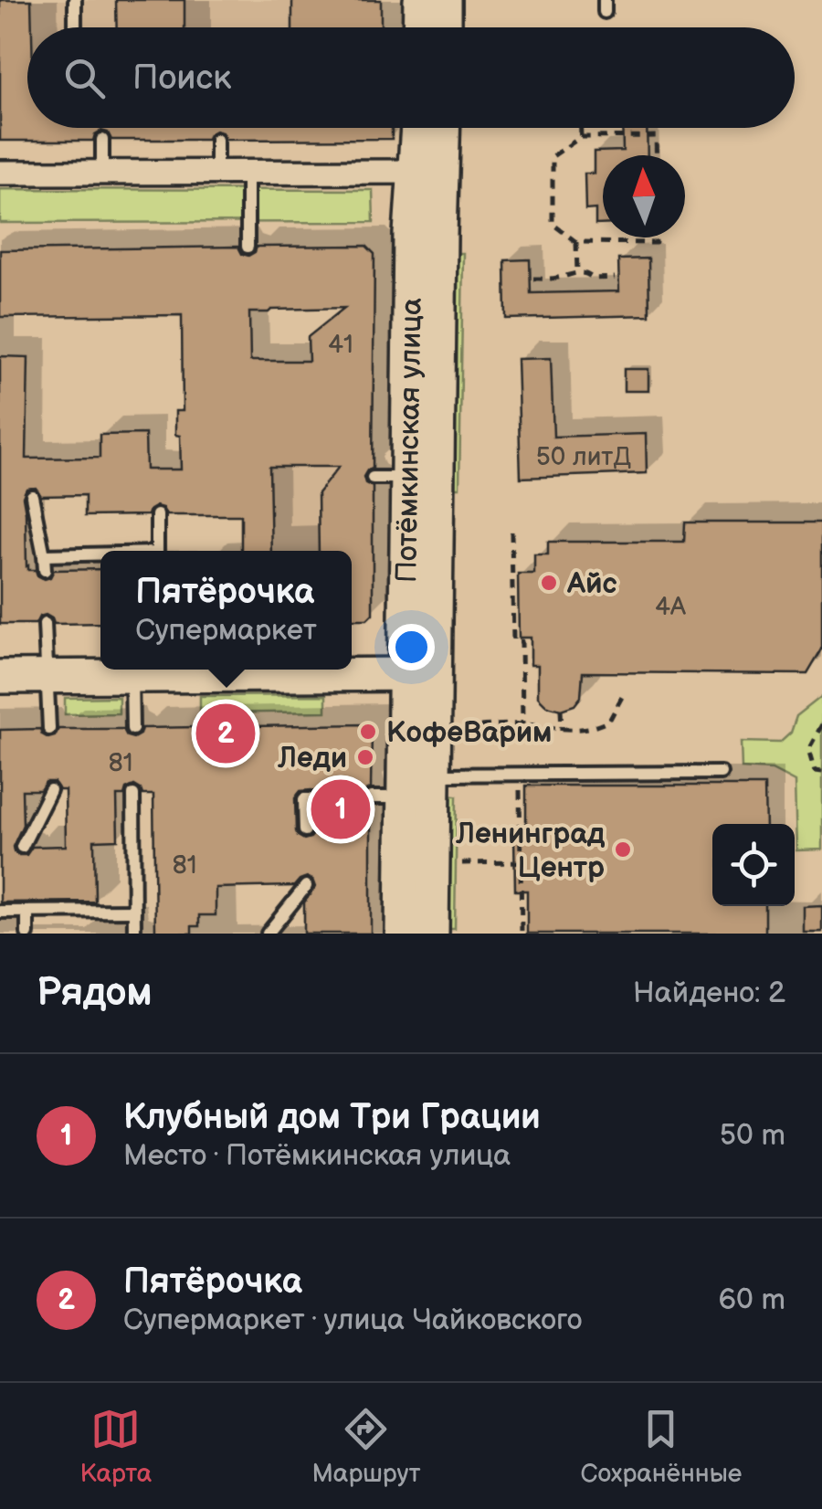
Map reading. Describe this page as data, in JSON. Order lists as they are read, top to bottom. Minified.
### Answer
{"streets":{"street":["Потёмкинская улица"]},"places":["Айс","КофеВарим","Леди","Ленинград Центр"],"house_numbers":["41","50 литД","4А","81","81"],"north":"top","page":{"search":"Поиск","popup":["Пятёрочка","Супермаркет"],"pins":["2","1"],"heading":["Рядом","Найдено: 2"],"list":[{"mark":"1","name":"Клубный дом Три Грации","note":"Место · Потёмкинская улица","value":"50 m"},{"mark":"2","name":"Пятёрочка","note":"Супермаркет · улица Чайковского","value":"60 m"}],"nav":["Карта","Маршрут","Сохранённые"]}}
